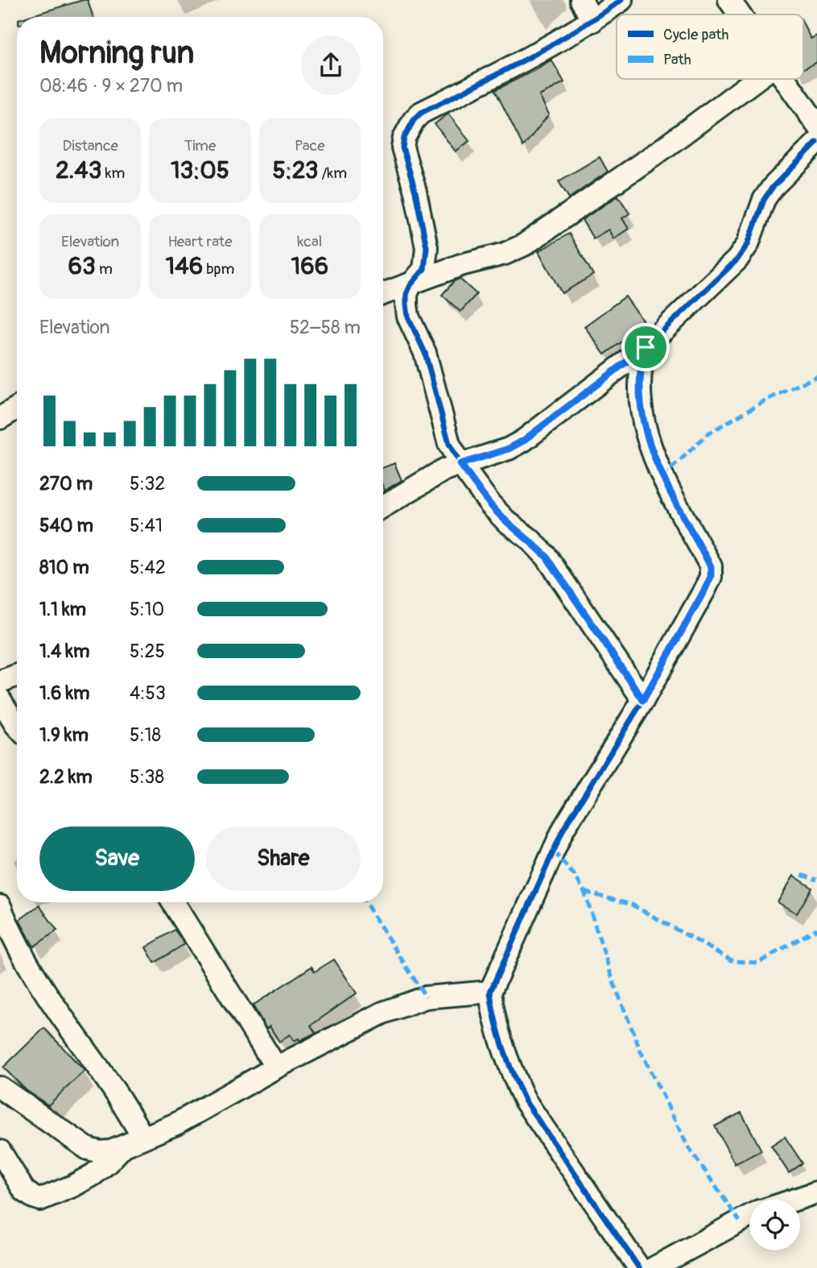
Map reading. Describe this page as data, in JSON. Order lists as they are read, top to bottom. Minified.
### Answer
{"legend":["Cycle path","Path"],"page":{"heading":["Morning run","08:46 · 9 × 270 m"],"stats":[["Distance","2.43 km"],["Time","13:05"],["Pace","5:23 /km"],["Elevation","63 m"],["Heart rate","146 bpm"],["kcal","166"]],"chart":["Elevation","52–58 m"],"list":[{"name":"270 m","note":"5:32"},{"name":"540 m","note":"5:41"},{"name":"810 m","note":"5:42"},{"name":"1.1 km","note":"5:10"},{"name":"1.4 km","note":"5:25"},{"name":"1.6 km","note":"4:53"},{"name":"1.9 km","note":"5:18"},{"name":"2.2 km","note":"5:38"}],"buttons":["Save","Share"]}}
